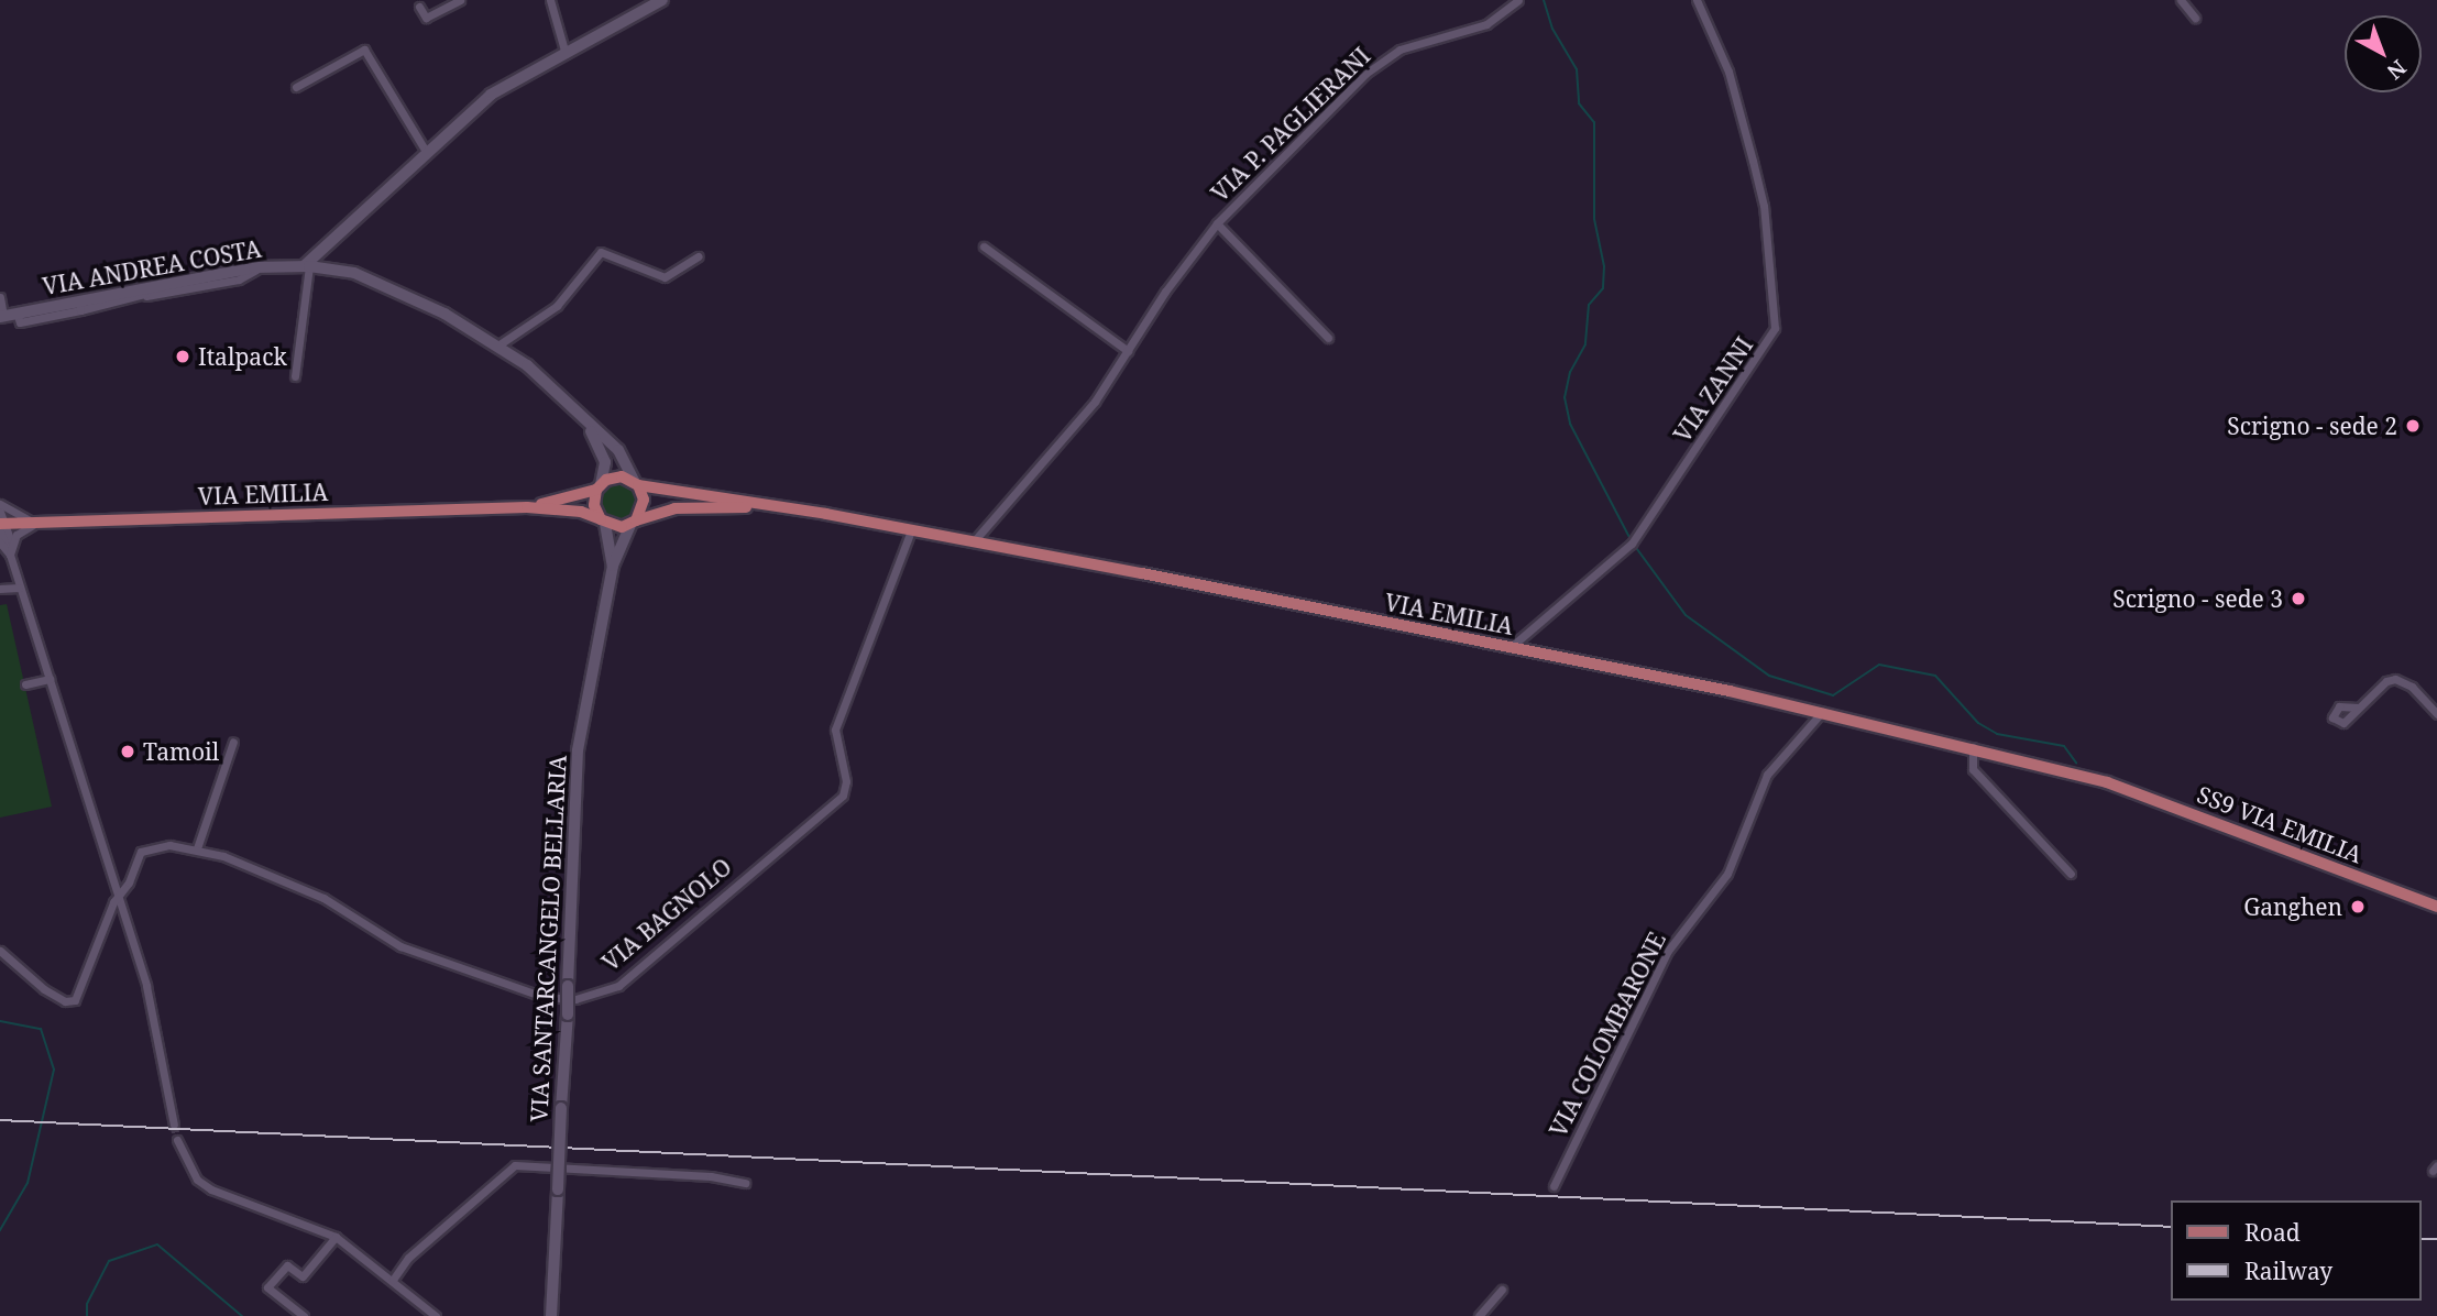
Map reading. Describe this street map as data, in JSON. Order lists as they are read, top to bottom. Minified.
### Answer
{"streets":{"main road":["VIA EMILIA","SS9 VIA EMILIA"],"street":["VIA P. PAGLIERANI","VIA ANDREA COSTA","VIA ZANNI","VIA BAGNOLO","VIA SANTARCANGELO BELLARIA","VIA COLOMBARONE"]},"crossings":[["VIA P. PAGLIERANI","VIA EMILIA"],["VIA ANDREA COSTA","VIA EMILIA"],["VIA ANDREA COSTA","VIA SANTARCANGELO BELLARIA"],["VIA ZANNI","VIA EMILIA"],["VIA EMILIA","SS9 VIA EMILIA"],["VIA EMILIA","VIA BAGNOLO"],["VIA EMILIA","VIA SANTARCANGELO BELLARIA"],["VIA EMILIA","VIA COLOMBARONE"]],"places":["Italpack","Scrigno - sede 2","Scrigno - sede 3","Tamoil","Ganghen"],"legend":["Road","Railway"],"north":"bottom right"}
